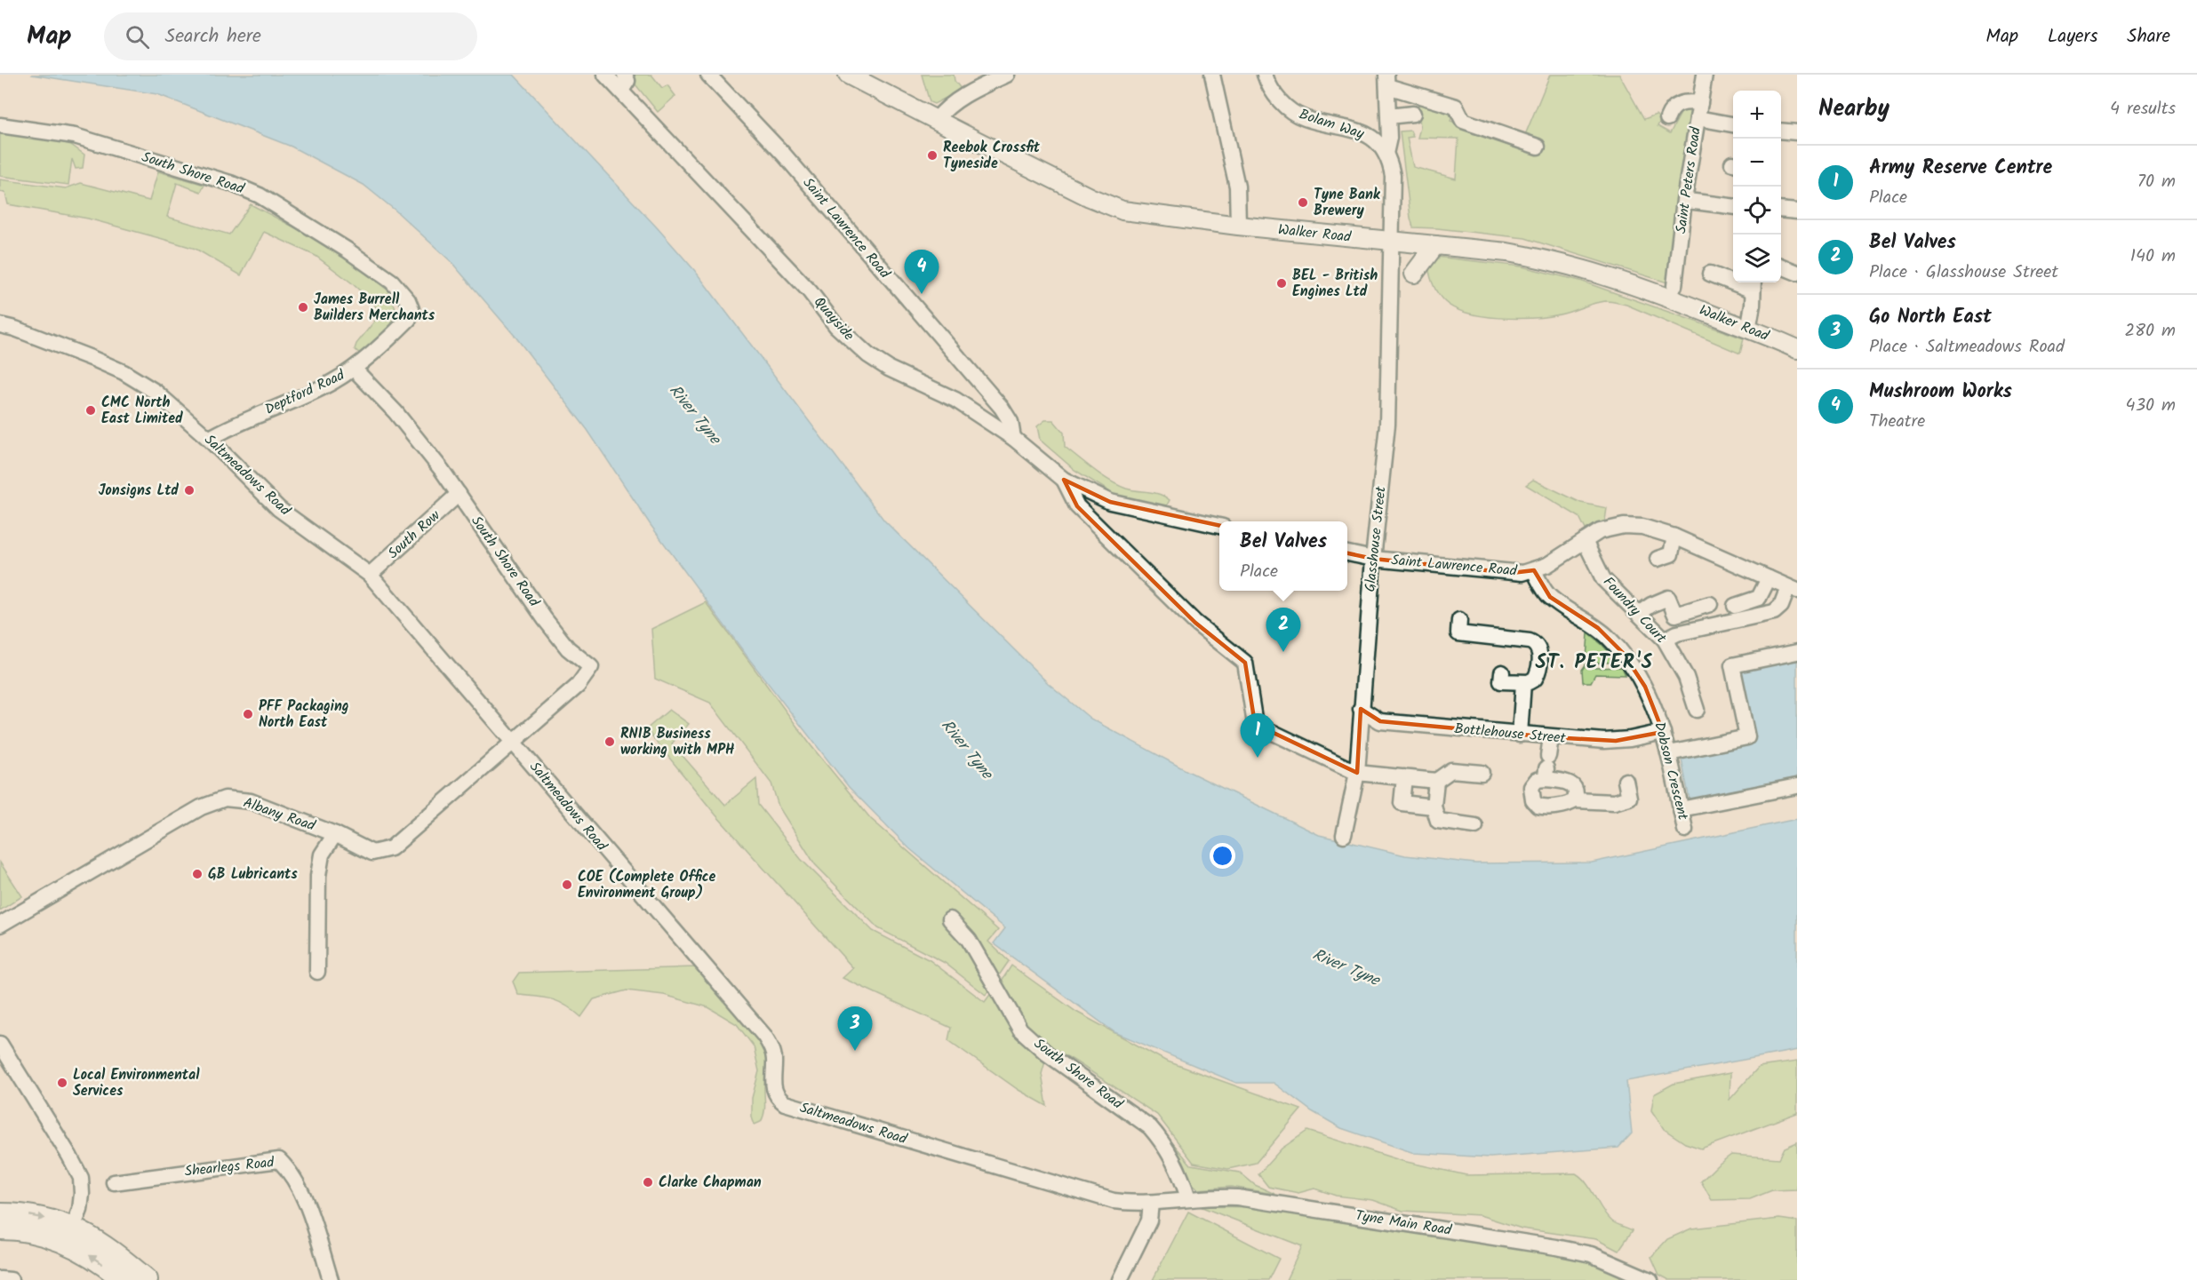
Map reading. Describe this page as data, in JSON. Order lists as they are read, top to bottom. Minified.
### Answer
{"streets":{"main road":["Walker Road"],"street":["Bolam Way","South Shore Road","Saint Peters Road","Saint Lawrence Road","Quayside","Deptford Road","Saltmeadows Road","South Row","Glasshouse Street","Foundry Court","Bottlehouse Street","Dobson Crescent","Albany Road","Shearlegs Road","Tyne Main Road"]},"crossings":[["South Shore Road","Deptford Road"],["South Shore Road","Saltmeadows Road"],["South Shore Road","South Row"],["South Shore Road","Albany Road"],["South Shore Road","Tyne Main Road"],["Saint Lawrence Road","Quayside"],["Saint Lawrence Road","Glasshouse Street"],["Saint Lawrence Road","Foundry Court"],["Saint Lawrence Road","Dobson Crescent"],["Walker Road","Glasshouse Street"],["Deptford Road","Saltmeadows Road"],["Saltmeadows Road","South Row"],["Saltmeadows Road","Albany Road"],["Saltmeadows Road","Tyne Main Road"],["Glasshouse Street","Bottlehouse Street"],["Bottlehouse Street","Dobson Crescent"]],"districts":["ST. PETER'S"],"water":["River Tyne"],"places":["Reebok Crossfit Tyneside","Tyne Bank Brewery","BEL - British Engines Ltd","James Burrell Builders Merchants","CMC North East Limited","Jonsigns Ltd","PFF Packaging North East","RNIB Business working with MPH","GB Lubricants","COE (Complete Office Environment Group)","Local Environmental Services","Clarke Chapman"],"page":{"header":"Map","search":"Search here","nav":["Map","Layers","Share"],"heading":["Nearby","4 results"],"map_buttons":["+","−"],"list":[{"mark":"1","name":"Army Reserve Centre","note":"Place","value":"70 m"},{"mark":"2","name":"Bel Valves","note":"Place · Glasshouse Street","value":"140 m"},{"mark":"3","name":"Go North East","note":"Place · Saltmeadows Road","value":"280 m"},{"mark":"4","name":"Mushroom Works","note":"Theatre","value":"430 m"}],"pins":["4","2","1","3"],"popup":["Bel Valves","Place"]}}
